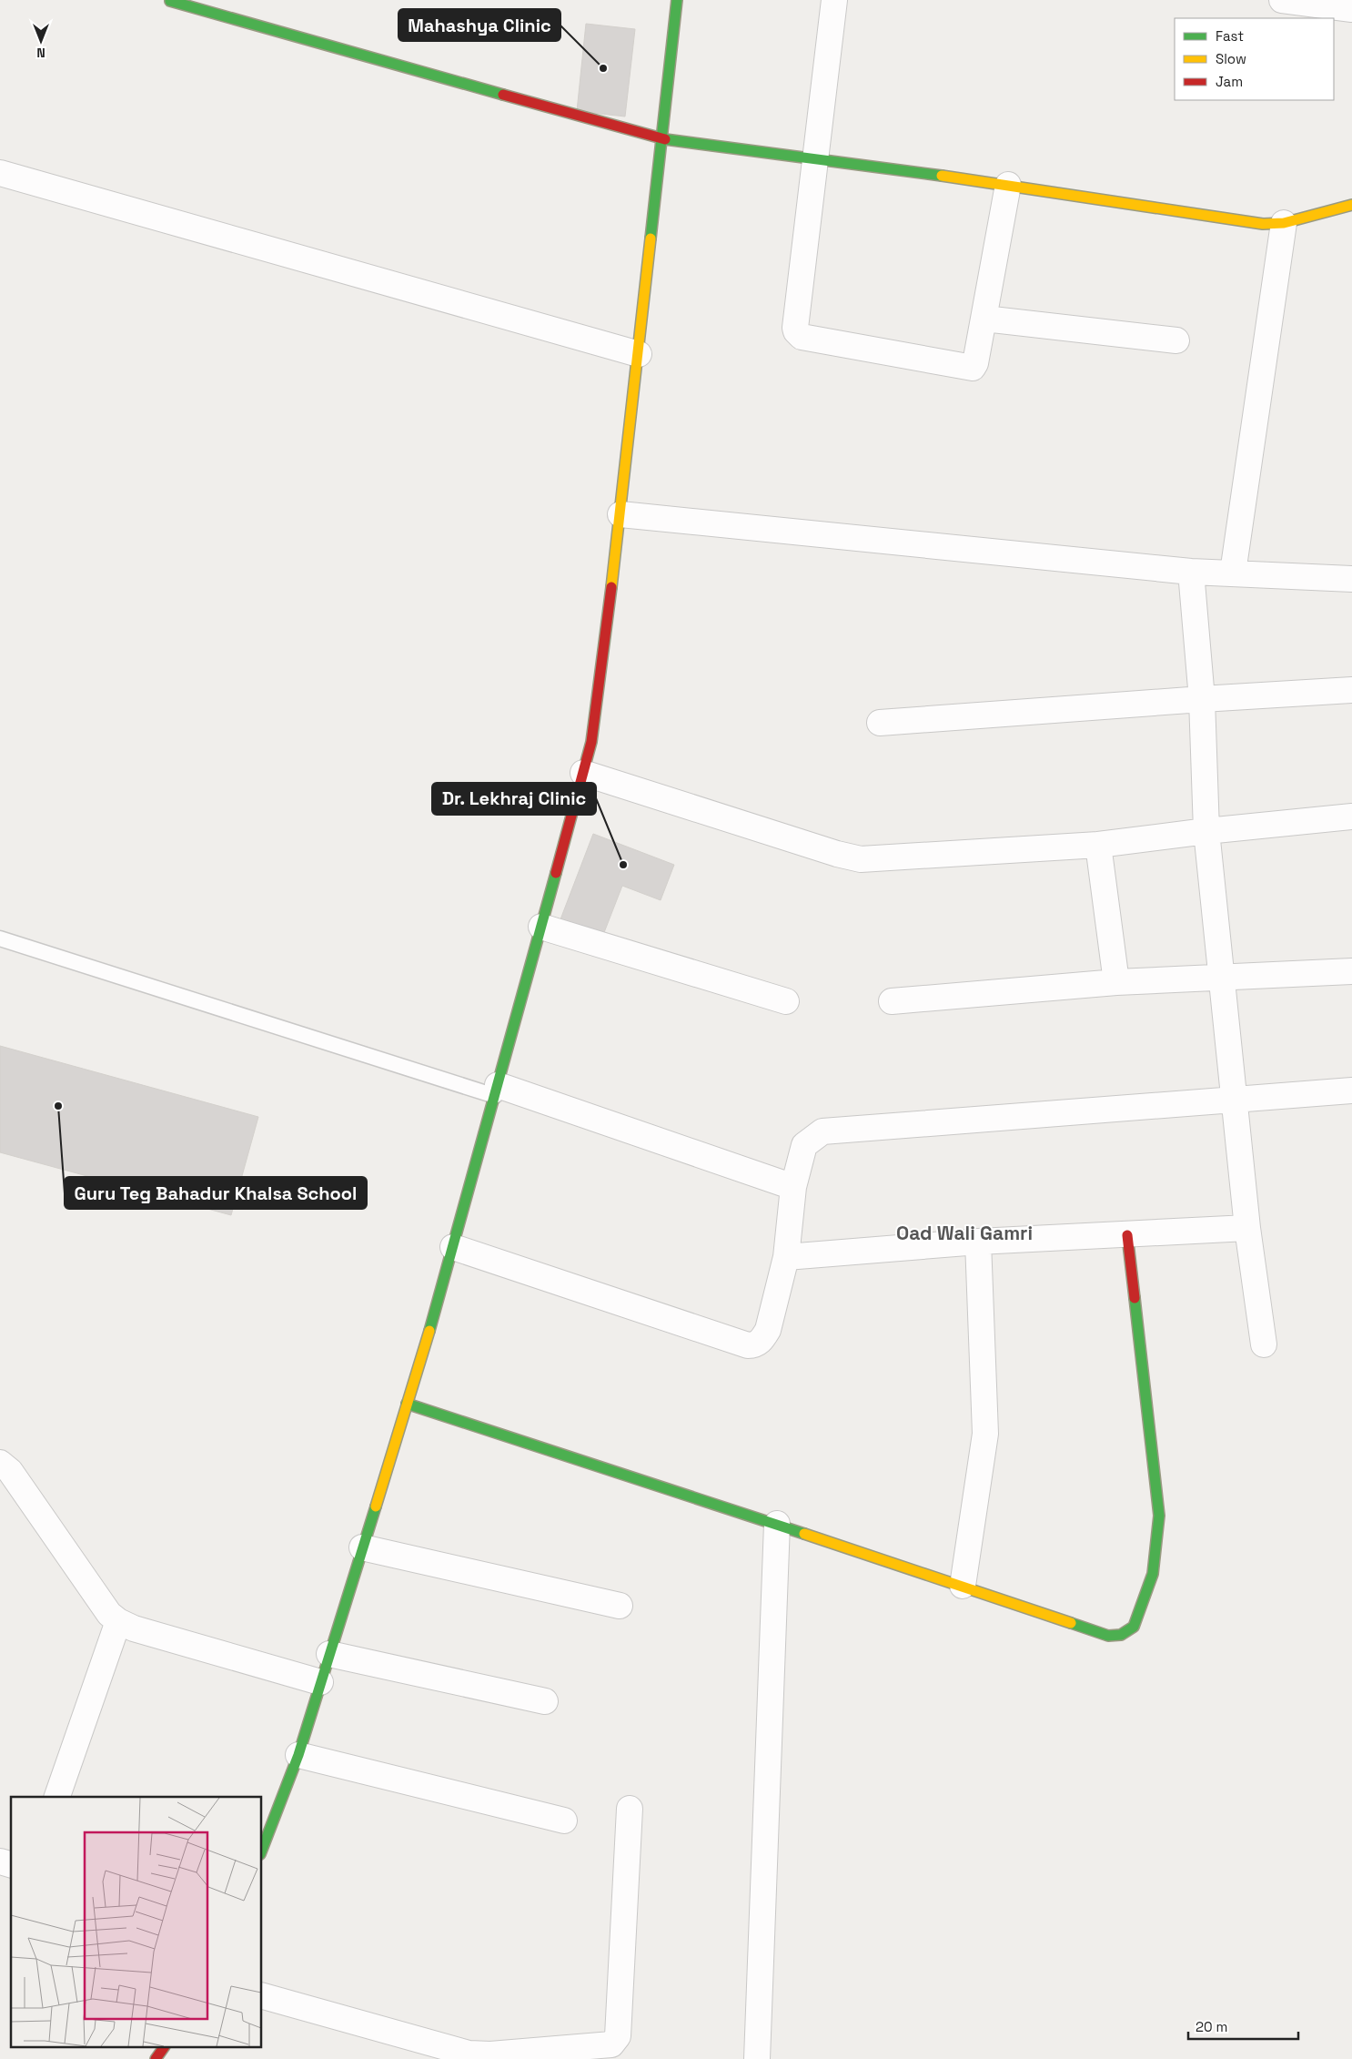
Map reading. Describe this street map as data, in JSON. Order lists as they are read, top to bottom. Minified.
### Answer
{"districts":["Oad Wali Gamri"],"places":["Mahashya Clinic","Dr. Lekhraj Clinic","Guru Teg Bahadur Khalsa School"],"legend":["Fast","Slow","Jam"],"scale_bar":"20 m","north":"bottom"}
